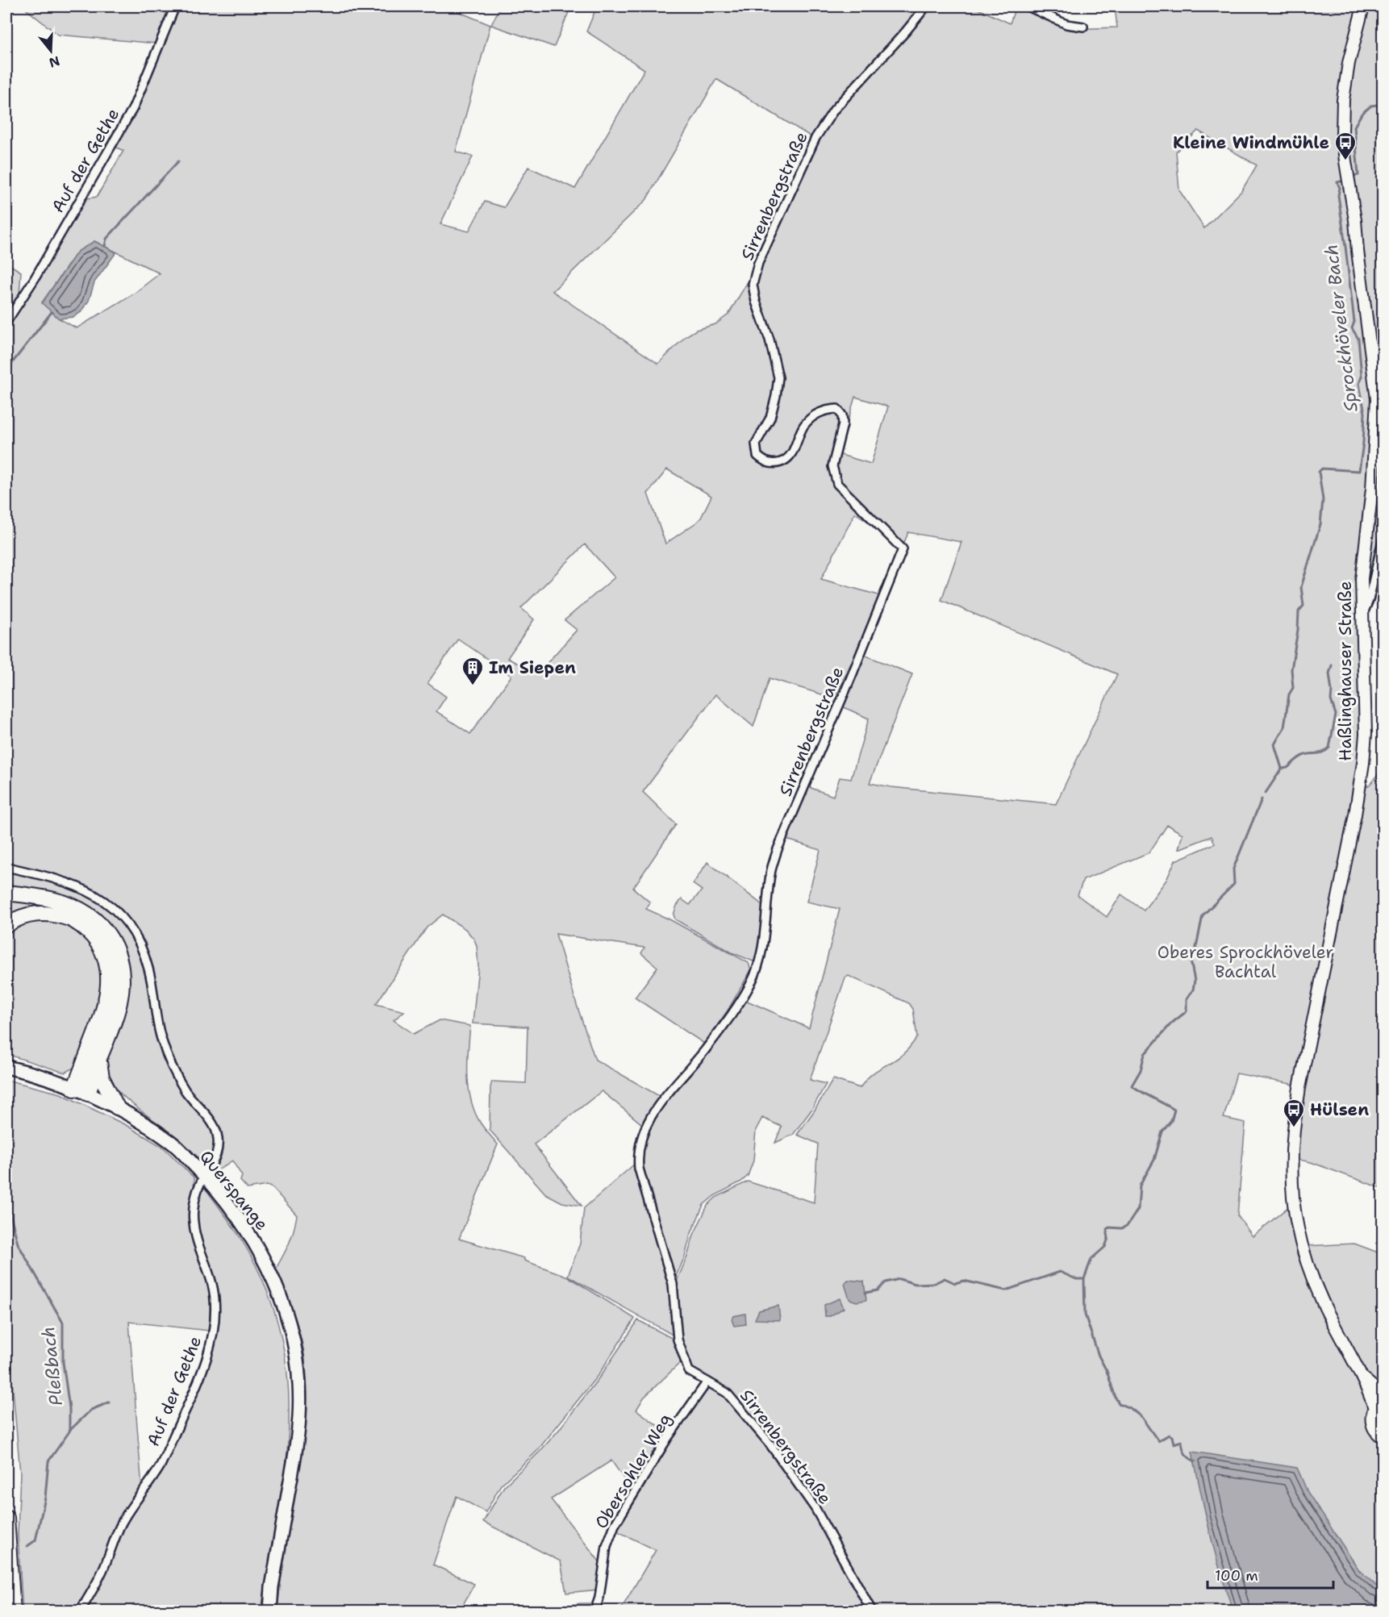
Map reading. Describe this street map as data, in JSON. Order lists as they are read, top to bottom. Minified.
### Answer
{"streets":{"main road":["Haßlinghauser Straße","Querspange"],"street":["Auf der Gethe","Sirrenbergstraße","Obersohler Weg"]},"crossings":[["Auf der Gethe","Querspange"],["Sirrenbergstraße","Obersohler Weg"]],"water":["Sprockhöveler Bach","Pleßbach"],"parks":["Oberes Sprockhöveler Bachtal"],"places":{"bus stop":["Kleine Windmühle","Hülsen"],"building":["Im Siepen"]},"scale_bar":"100 m","north":"bottom"}
